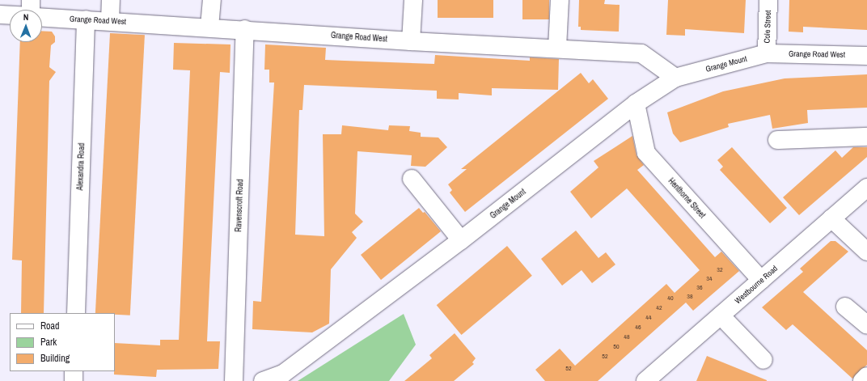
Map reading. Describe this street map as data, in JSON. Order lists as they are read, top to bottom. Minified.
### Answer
{"streets":{"street":["Grange Road West","Cole Street","Grange Mount","Alexandra Road","Henthorne Street","Ravenscroft Road","Westbourne Road"]},"crossings":[["Grange Road West","Cole Street"],["Grange Road West","Grange Mount"],["Grange Road West","Alexandra Road"],["Grange Road West","Ravenscroft Road"],["Cole Street","Grange Mount"],["Grange Mount","Henthorne Street"],["Henthorne Street","Westbourne Road"]],"house_numbers":["32","34","36","38","40","42","44","46","48","50","52","52"],"legend":["Road","Park","Building"],"north":"top"}
